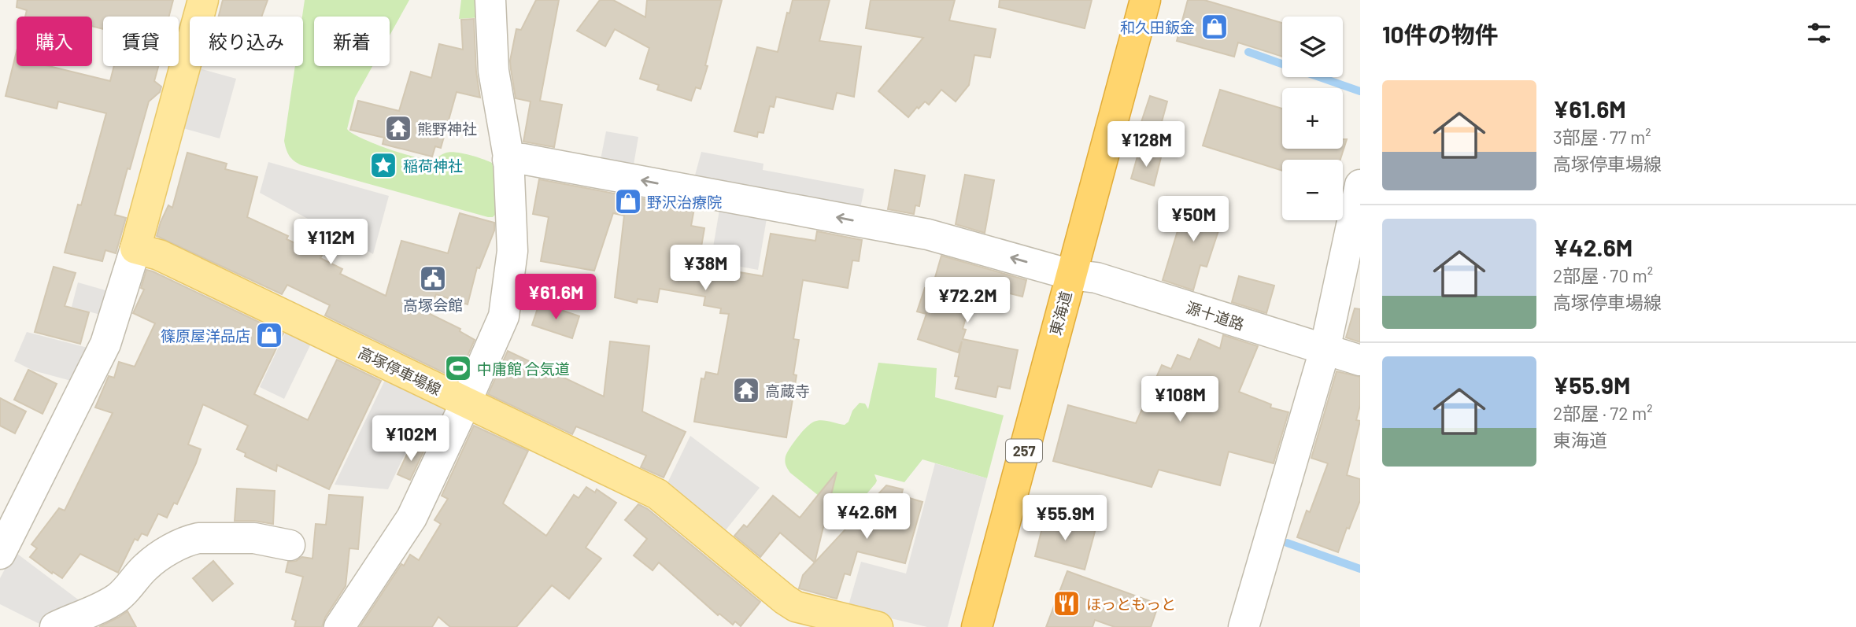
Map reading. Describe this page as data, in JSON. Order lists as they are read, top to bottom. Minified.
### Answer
{"streets":{"highway":["東海道","257"],"main road":["高塚停車場線"],"street":["源十道路"]},"crossings":[["東海道","源十道路"]],"one_way":["源十道路"],"places":{"shop":["和久田鈑金","野沢治療院","篠原屋洋品店"],"temple":["熊野神社","高蔵寺"],"place":["稲荷神社"],"public building":["高塚会館"],"sports":["中庸館 合気道"],"restaurant":["ほっともっと"]},"page":{"heading":"10件の物件","map_buttons":["+","−"],"chip":["購入","賃貸","絞り込み","新着"],"list":[{"name":"¥61.6M","note":"3部屋 · 77 m² · 高塚停車場線"},{"name":"¥42.6M","note":"2部屋 · 70 m² · 高塚停車場線"},{"name":"¥55.9M","note":"2部屋 · 72 m² · 東海道"}],"price":["¥128M","¥50M","¥112M","¥38M","¥61.6M","¥72.2M","¥108M","¥102M","¥42.6M","¥55.9M"]}}
